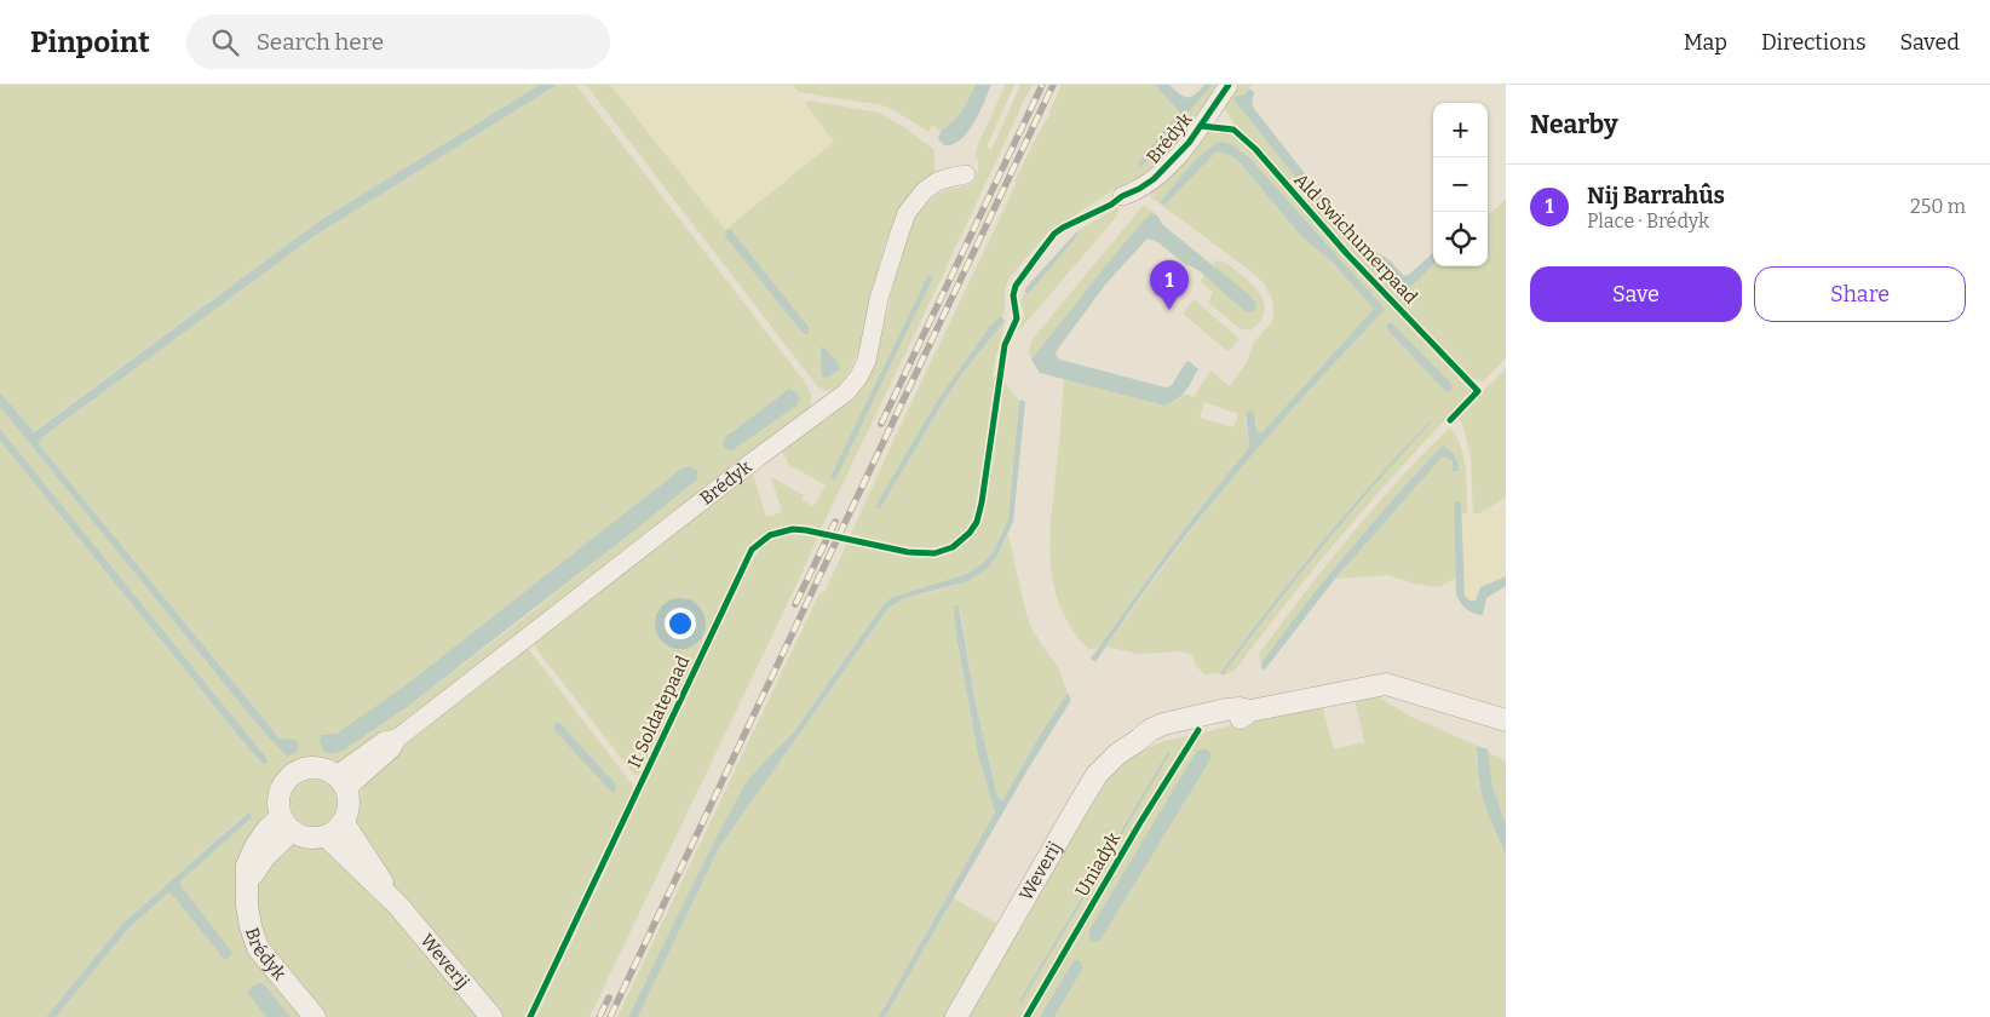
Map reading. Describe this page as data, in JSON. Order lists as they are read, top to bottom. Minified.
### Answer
{"streets":{"street":["Brédyk","Weverij"],"cycle path":["Ald Swichumerpaad","It Soldatepaad","Uniadyk"]},"crossings":[["Brédyk","Weverij"]],"page":{"header":"Pinpoint","search":"Search here","nav":["Map","Directions","Saved"],"heading":"Nearby","map_buttons":["+","−"],"list":[{"mark":"1","name":"Nij Barrahûs","note":"Place · Brédyk","value":"250 m"}],"buttons":["Save","Share"],"pins":"1"}}
